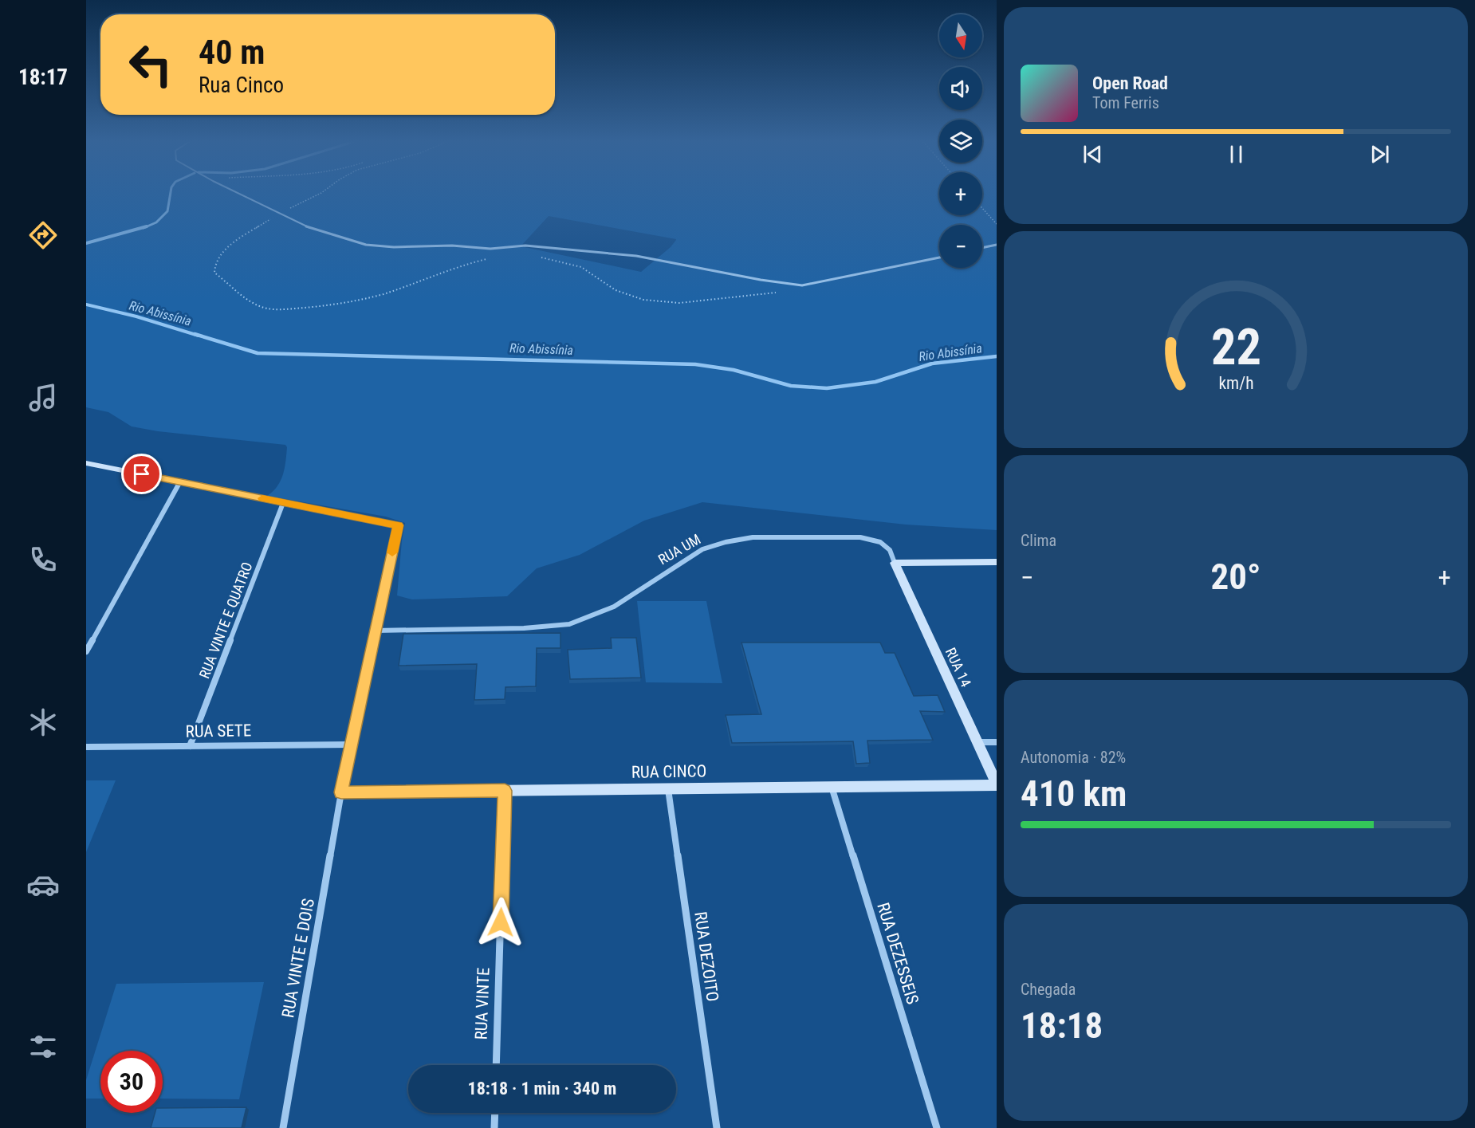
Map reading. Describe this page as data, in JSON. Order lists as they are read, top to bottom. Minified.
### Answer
{"streets":{"street":["RUA UM","RUA VINTE E QUATRO","RUA 14","RUA SETE","RUA CINCO","RUA DEZESSEIS","RUA DEZOITO","RUA VINTE E DOIS","RUA VINTE"]},"crossings":[["RUA UM","RUA 14"],["RUA VINTE E QUATRO","RUA SETE"],["RUA 14","RUA CINCO"],["RUA CINCO","RUA DEZESSEIS"],["RUA CINCO","RUA DEZOITO"],["RUA CINCO","RUA VINTE E DOIS"],["RUA CINCO","RUA VINTE"]],"water":["Rio Abissínia"],"north":"bottom","page":{"tabs":"18:17","map_buttons":["+","−"],"turn":["40 m","Rua Cinco"],"song":["Open Road","Tom Ferris"],"tile":["Clima",["Autonomia · 82%","410 km"],["Chegada","18:18"]],"heat":["−","20°","+"],"limit":"30","trip":"18:18 · 1 min · 340 m","gauge":["22","km/h"]}}
